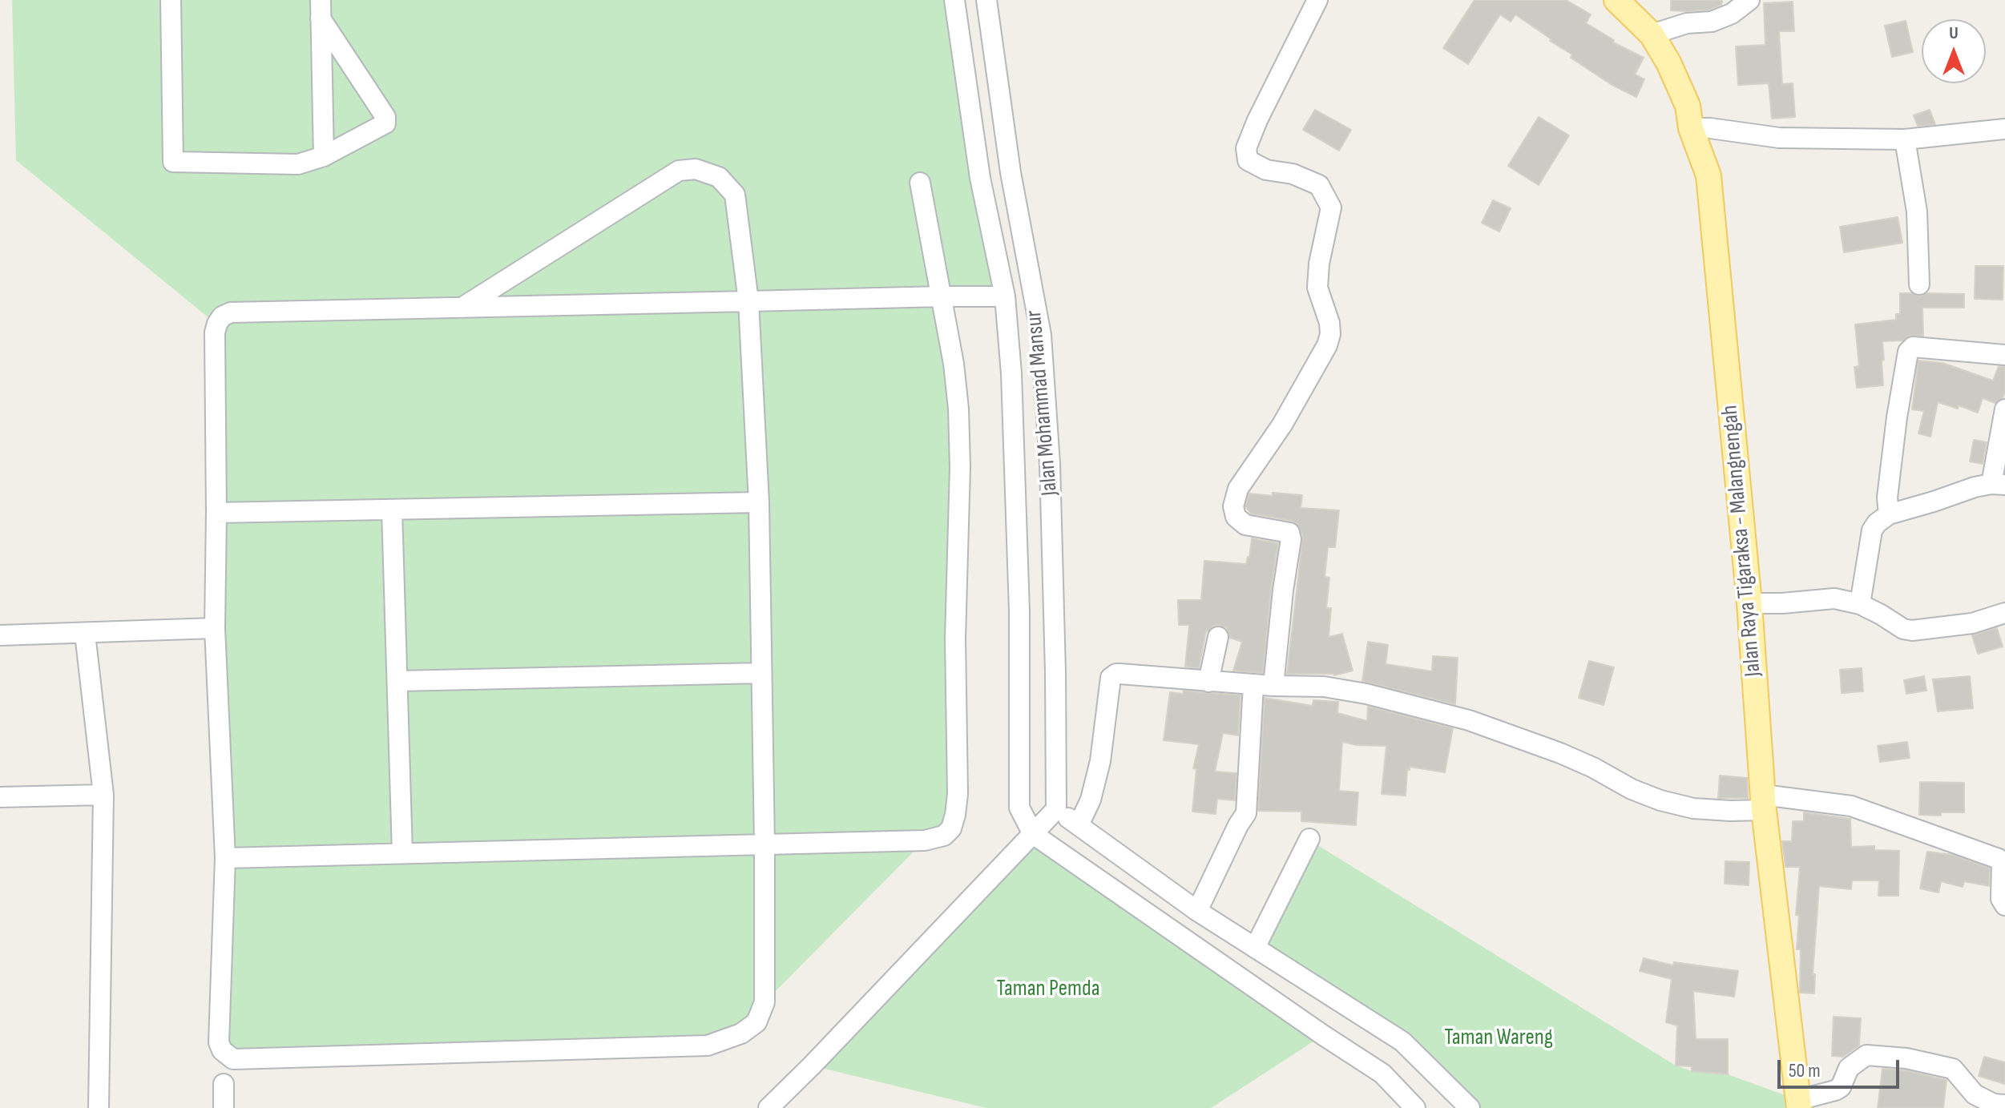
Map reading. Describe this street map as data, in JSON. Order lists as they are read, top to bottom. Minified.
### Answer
{"streets":{"main road":["Jalan Raya Tigaraksa - Malangnengah"],"street":["Jalan Mohammad Mansur"]},"parks":["Taman Pemda","Taman Wareng"],"scale_bar":"50 m","north":"top"}
